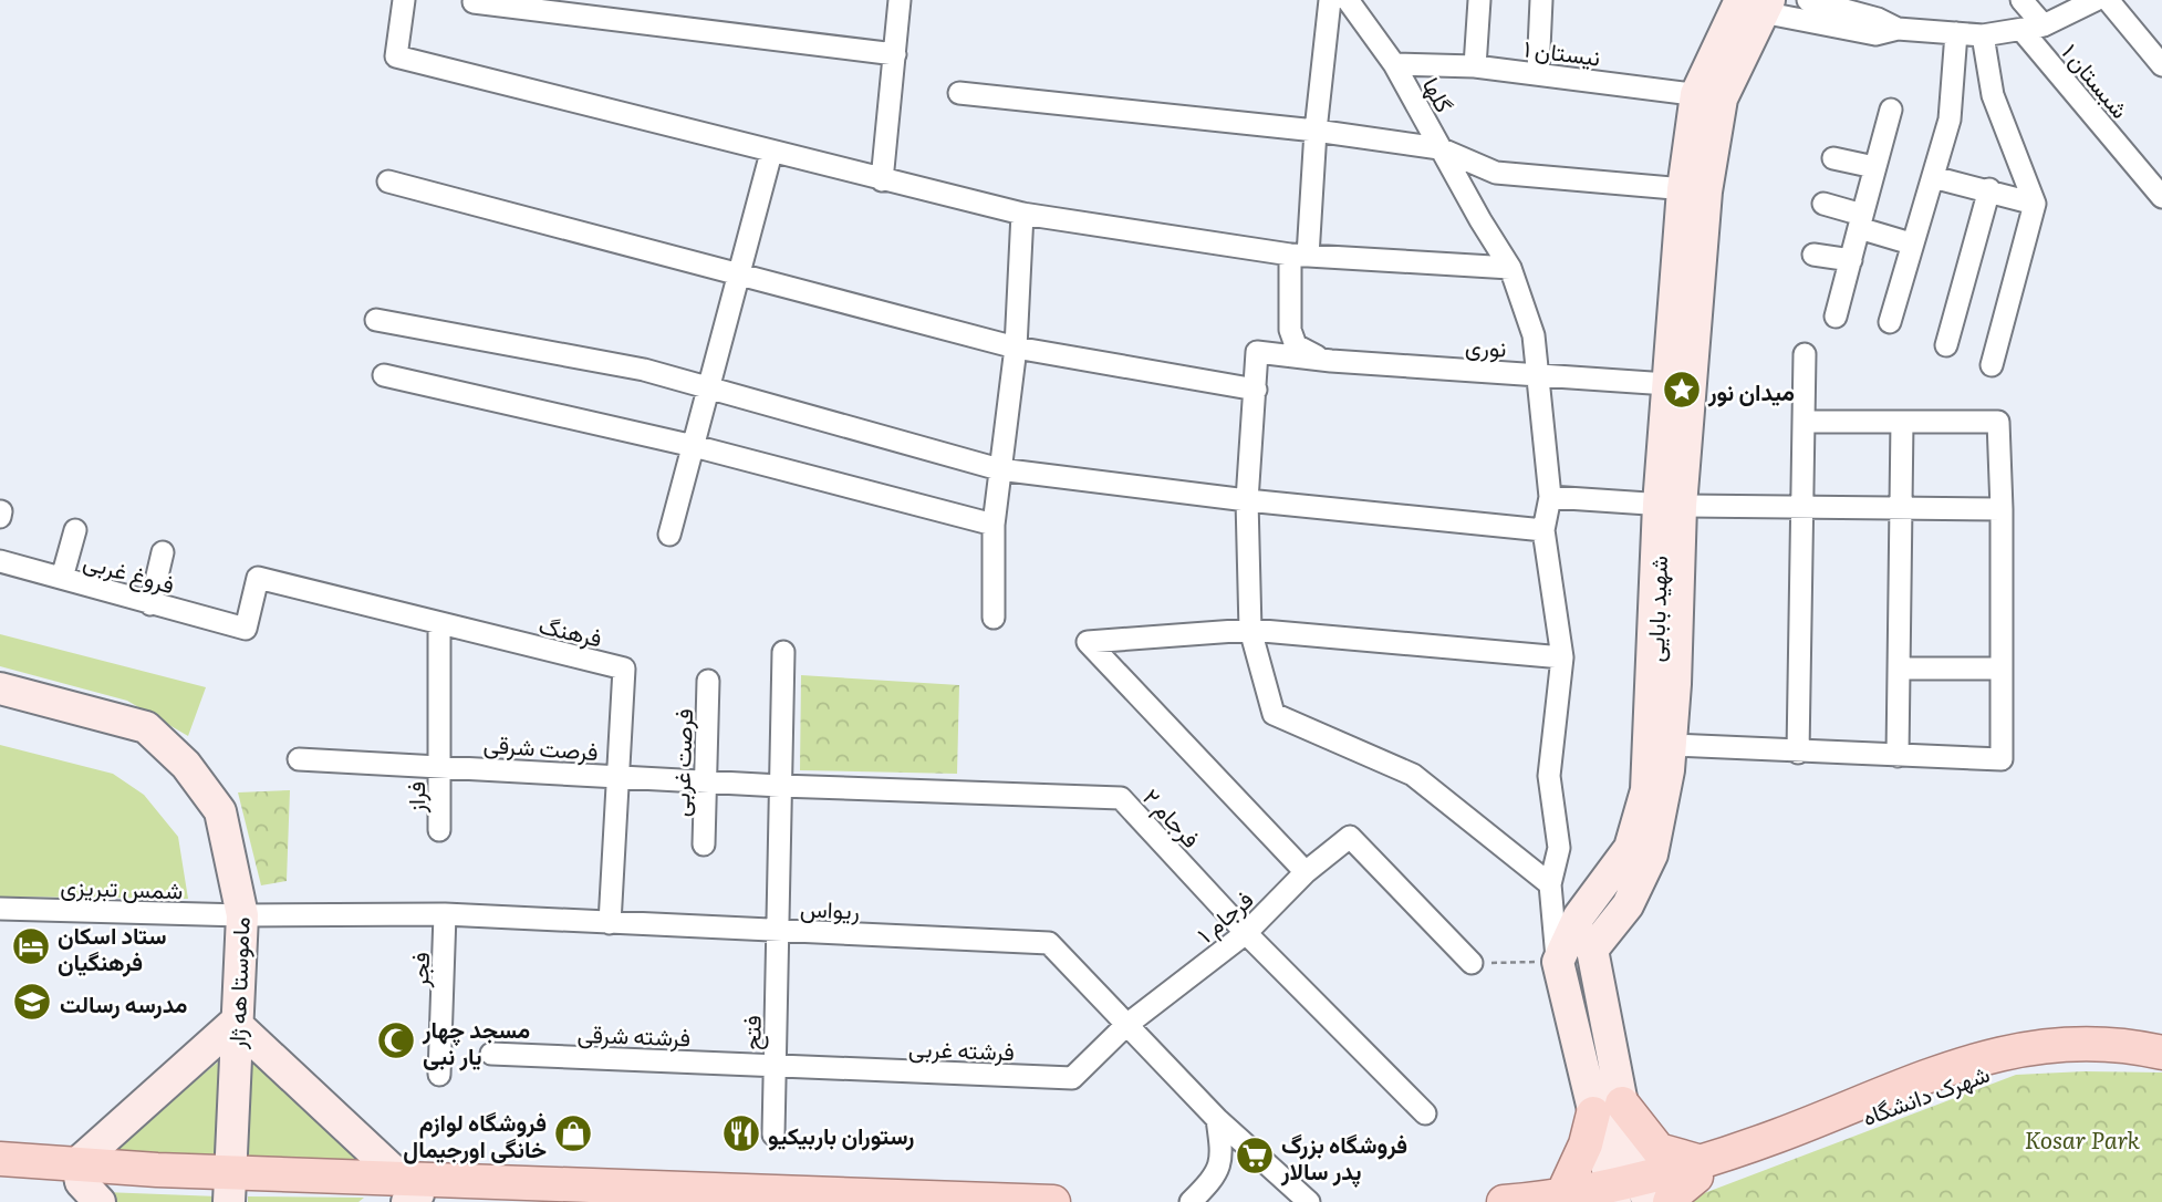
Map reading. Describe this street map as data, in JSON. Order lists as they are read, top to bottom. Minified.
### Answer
{"streets":{"main road":["شهید بابایی","ماموستا هه ژار","شهرک دانشگاه"],"street":["نیستان ۱","شبستان ۱","گلها","نوری","فروغ غربی","فرهنگ","فرصت شرقی","فرصت غربی","فراز","فرجام ۲","شمس تبریزی","ریواس","فرجام ۱","فجر","فتح","فرشته شرقی","فرشته غربی"]},"crossings":[["نیستان ۱","گلها"],["نیستان ۱","شهید بابایی"],["گلها","نوری"],["گلها","شهید بابایی"],["نوری","شهید بابایی"],["فروغ غربی","فرهنگ"],["فرهنگ","فرصت شرقی"],["فرهنگ","فراز"],["فرهنگ","ریواس"],["فرصت شرقی","فرصت غربی"],["فرصت شرقی","فراز"],["فرصت شرقی","فرجام ۲"],["فرصت شرقی","فتح"],["فرجام ۲","فرجام ۱"],["فرجام ۲","فتح"],["شمس تبریزی","ریواس"],["شمس تبریزی","ماموستا هه ژار"],["ریواس","فرجام ۱"],["ریواس","فجر"],["ریواس","ماموستا هه ژار"],["ریواس","فتح"],["ریواس","فرشته غربی"],["فرجام ۱","فرشته غربی"],["فتح","فرشته شرقی"],["فتح","فرشته غربی"],["فرشته شرقی","فرشته غربی"]],"parks":["Kosar Park"],"places":{"place":["میدان نور"],"hotel":["ستاد اسکان فرهنگیان"],"school or university":["مدرسه رسالت"],"mosque":["مسجد چهار یار نبی"],"shop":["فروشگاه لوازم خانگی اورجیمال"],"restaurant":["رستوران باربیکیو"],"supermarket":["فروشگاه بزرگ پدر سالار"]}}
